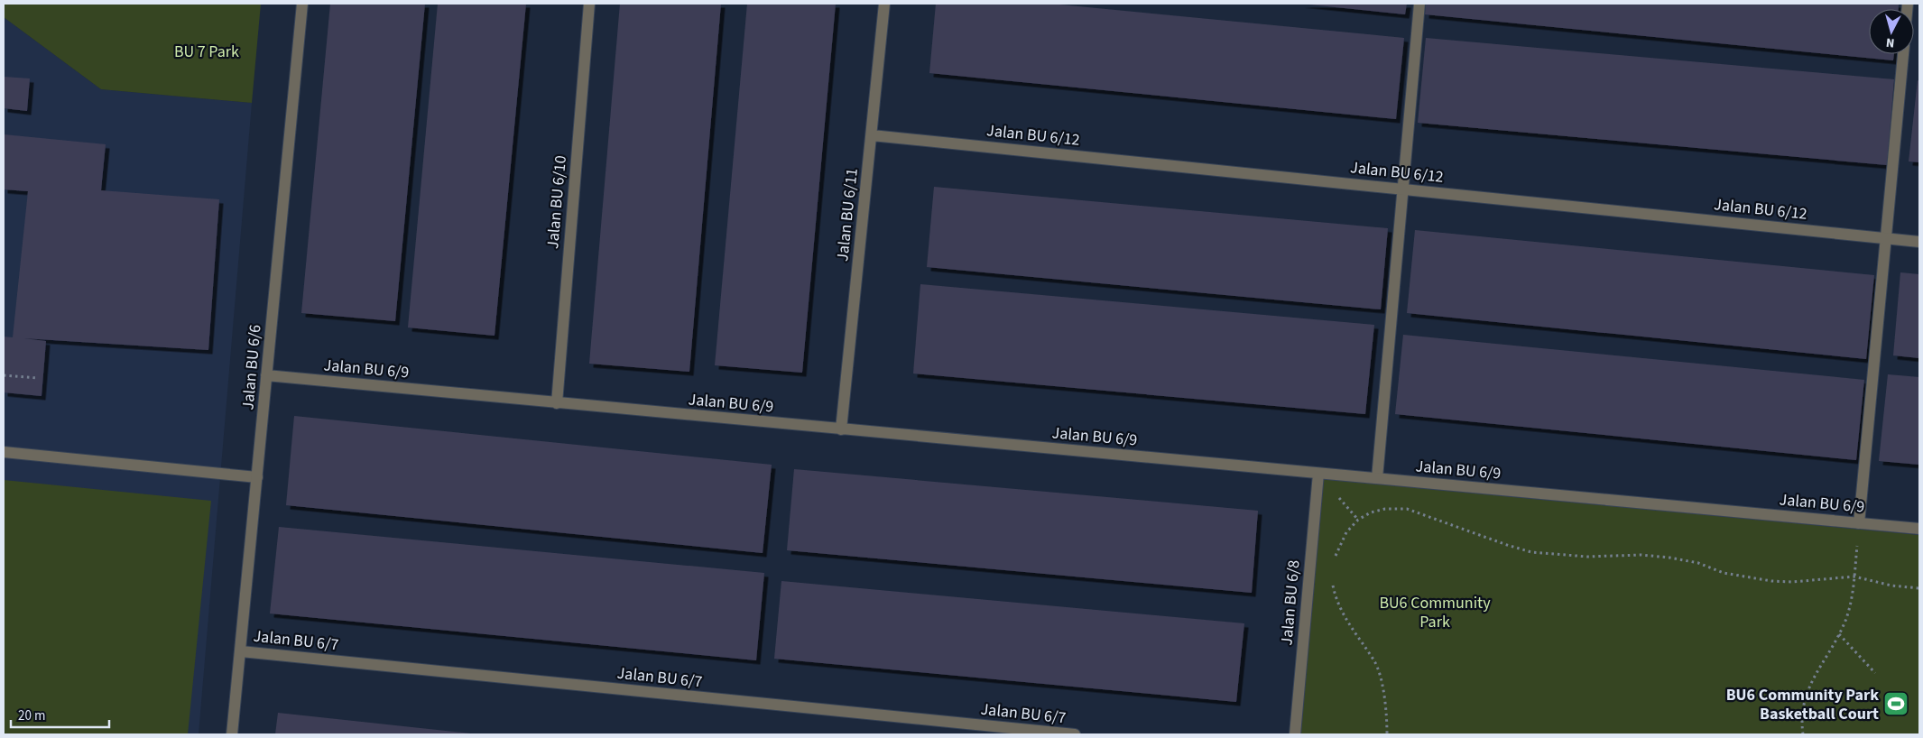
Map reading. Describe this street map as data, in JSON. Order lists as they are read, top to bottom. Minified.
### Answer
{"streets":{"street":["Jalan BU 6/12","Jalan BU 6/10","Jalan BU 6/11","Jalan BU 6/6","Jalan BU 6/9","Jalan BU 6/8","Jalan BU 6/7"]},"crossings":[["Jalan BU 6/12","Jalan BU 6/11"],["Jalan BU 6/10","Jalan BU 6/9"],["Jalan BU 6/11","Jalan BU 6/9"],["Jalan BU 6/6","Jalan BU 6/9"],["Jalan BU 6/6","Jalan BU 6/7"],["Jalan BU 6/9","Jalan BU 6/8"]],"parks":["BU 7 Park","BU6 Community Park"],"places":{"sports":["BU6 Community Park Basketball Court"]},"scale_bar":"20 m","north":"bottom"}
